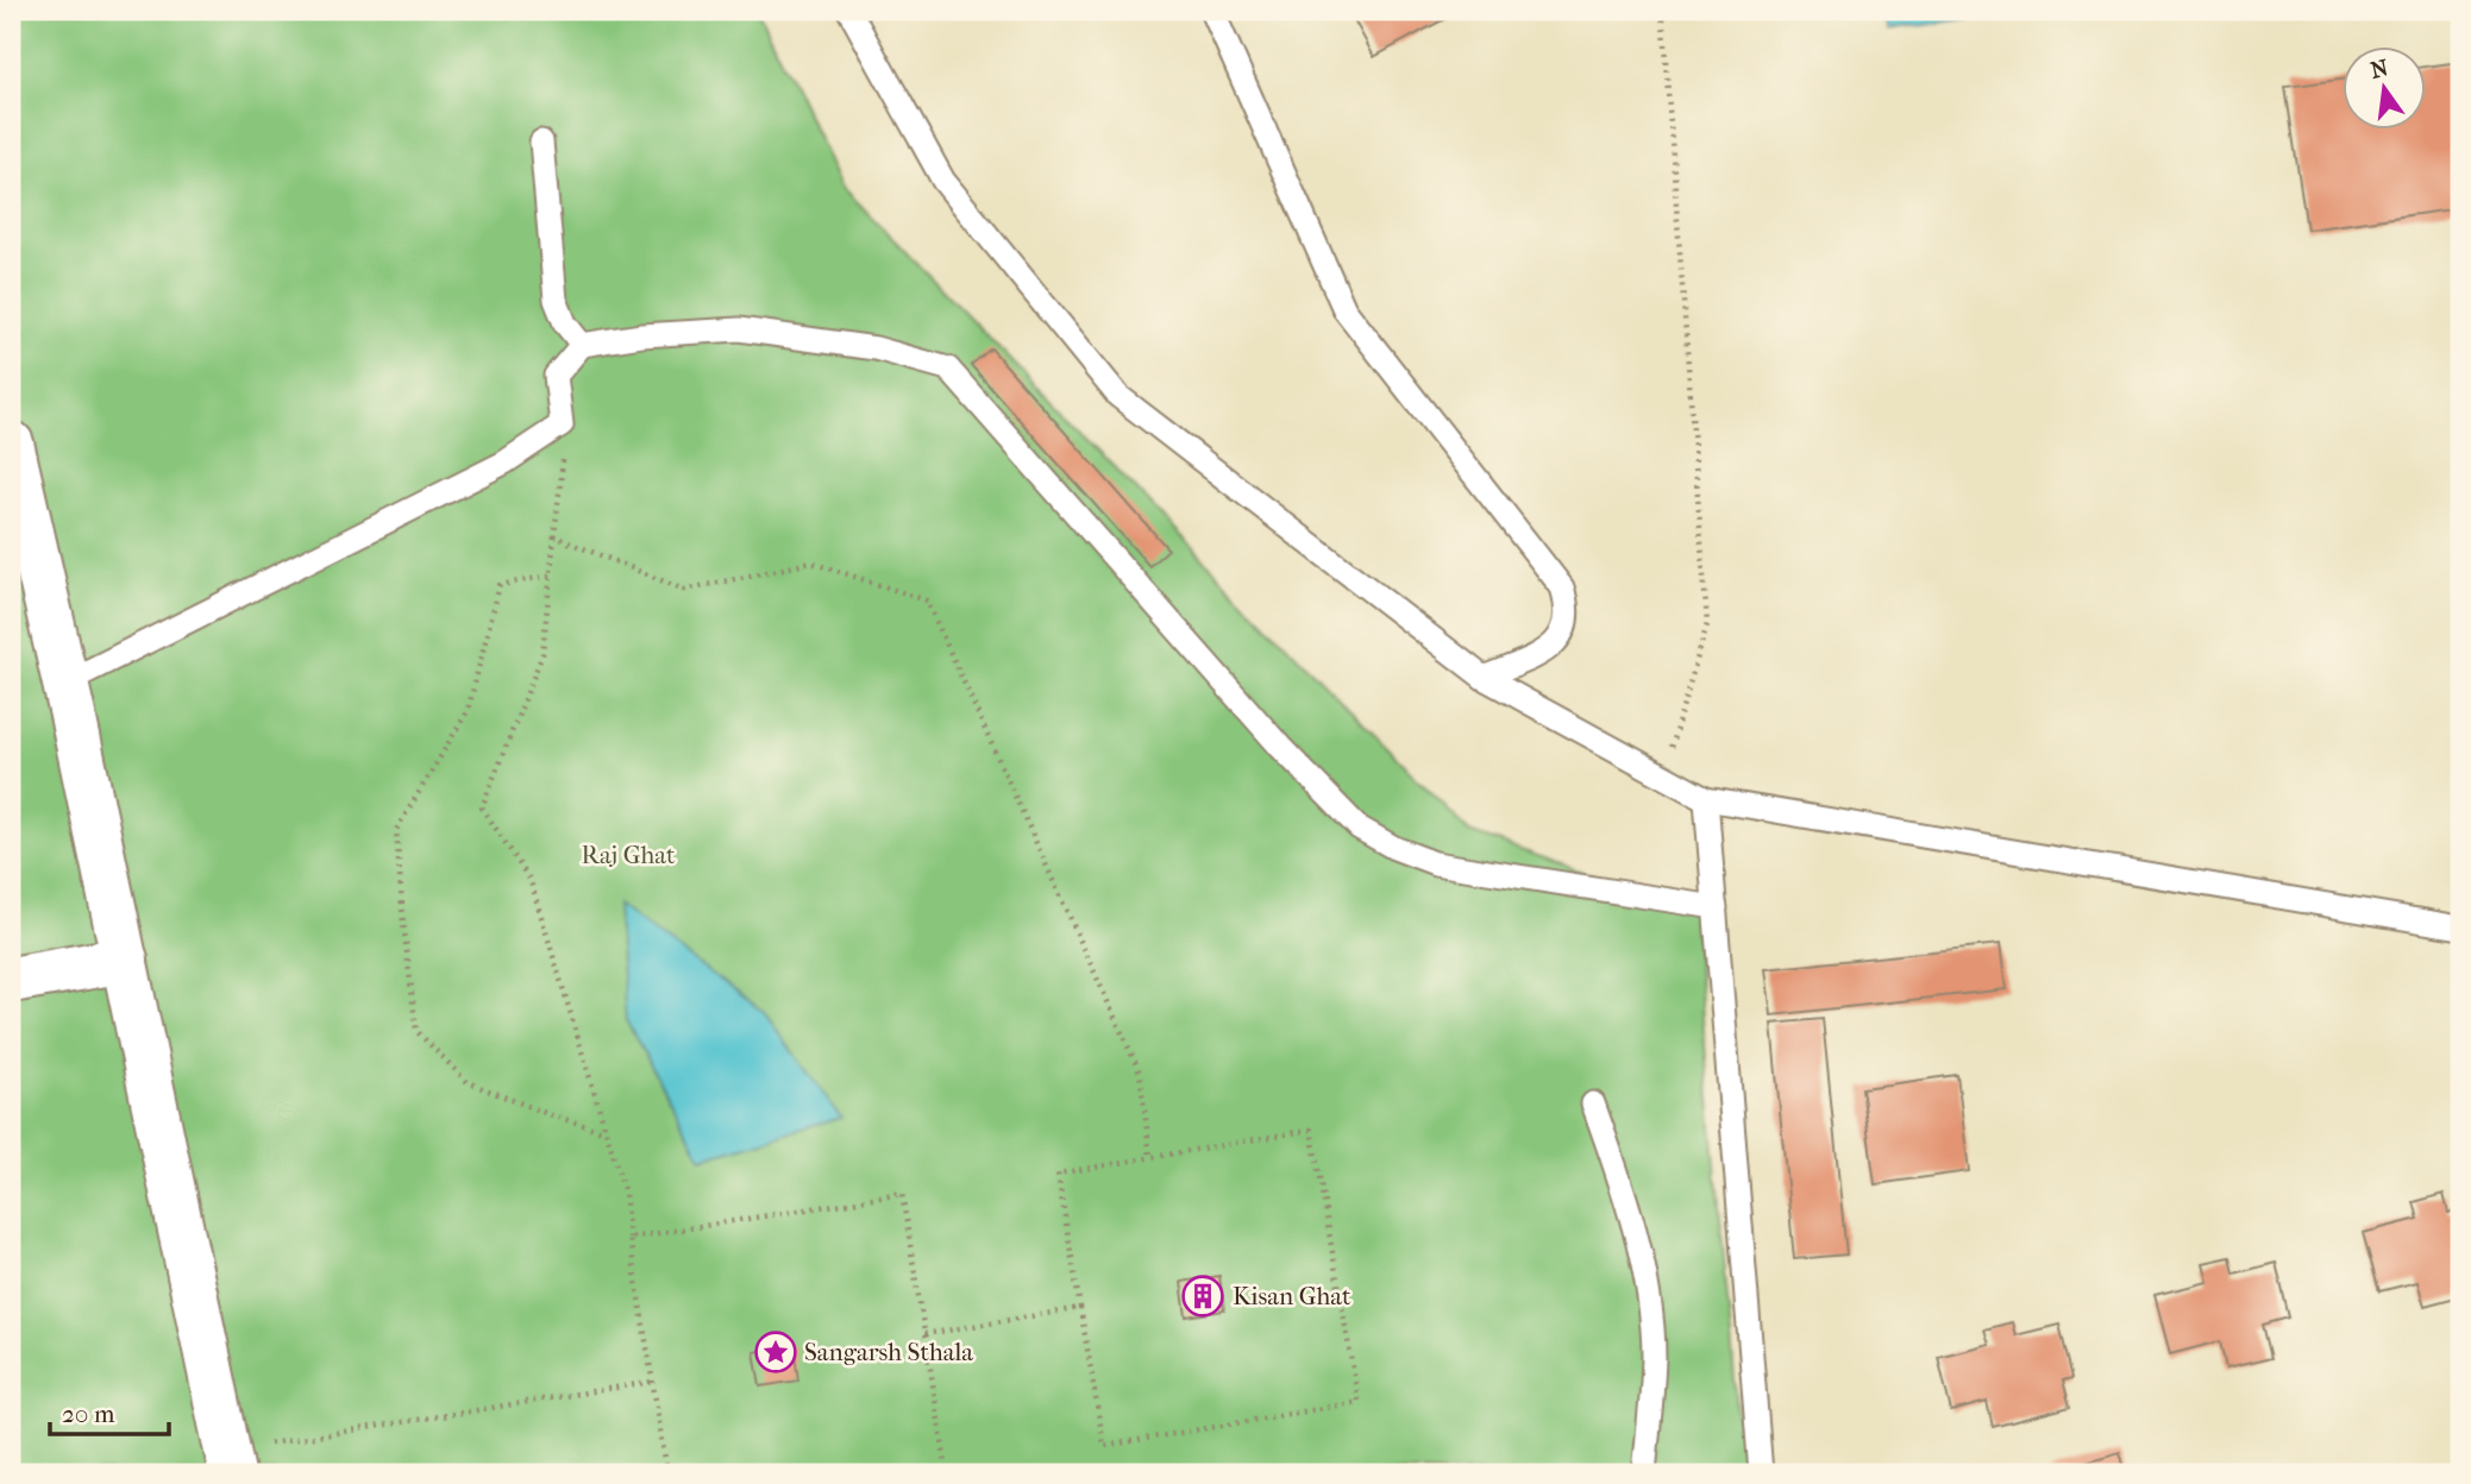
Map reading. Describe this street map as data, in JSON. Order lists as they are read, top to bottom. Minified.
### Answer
{"parks":["Raj Ghat"],"places":{"building":["Kisan Ghat"],"place":["Sangarsh Sthala"]},"scale_bar":"20 m","north":"top"}
